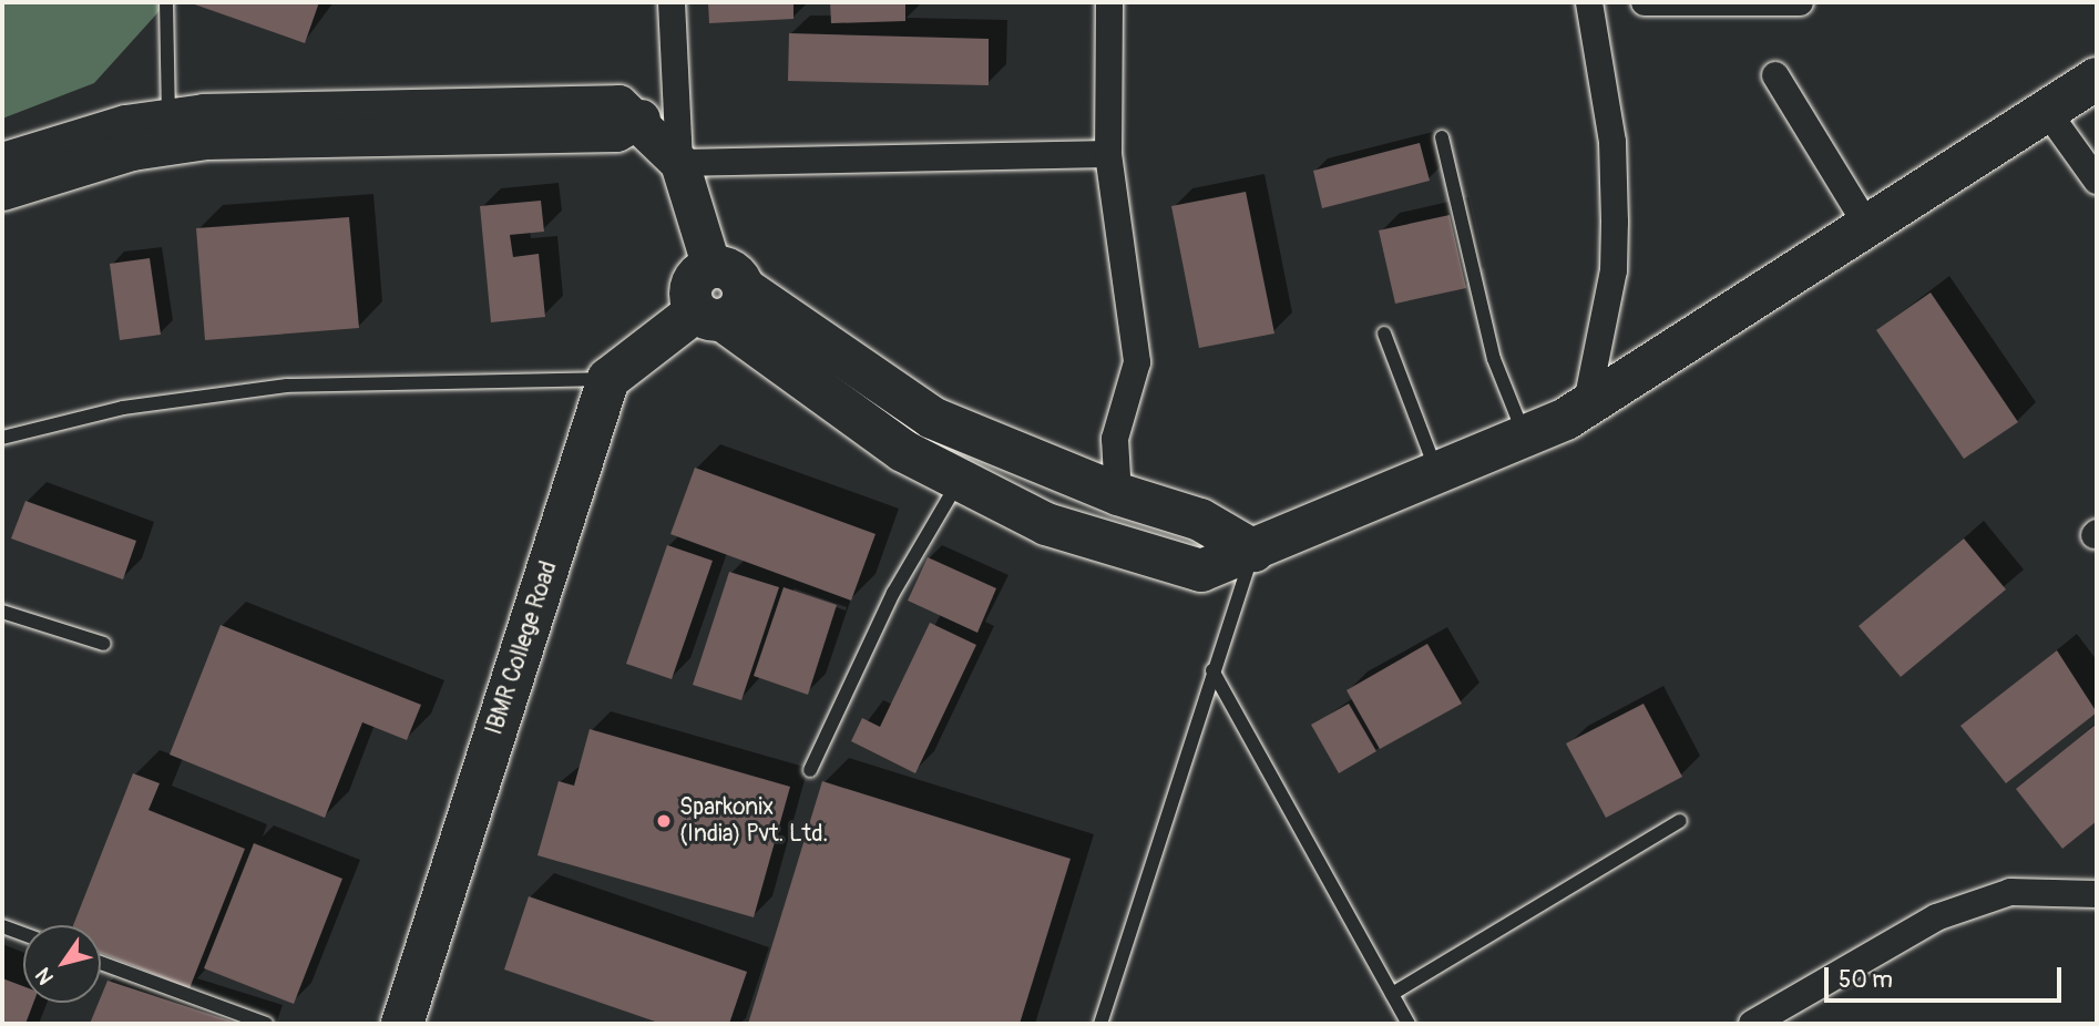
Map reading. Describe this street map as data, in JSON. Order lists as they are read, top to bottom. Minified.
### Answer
{"streets":{"main road":["IBMR College Road"]},"places":["Sparkonix (India) Pvt. Ltd."],"scale_bar":"50 m","north":"bottom left"}
